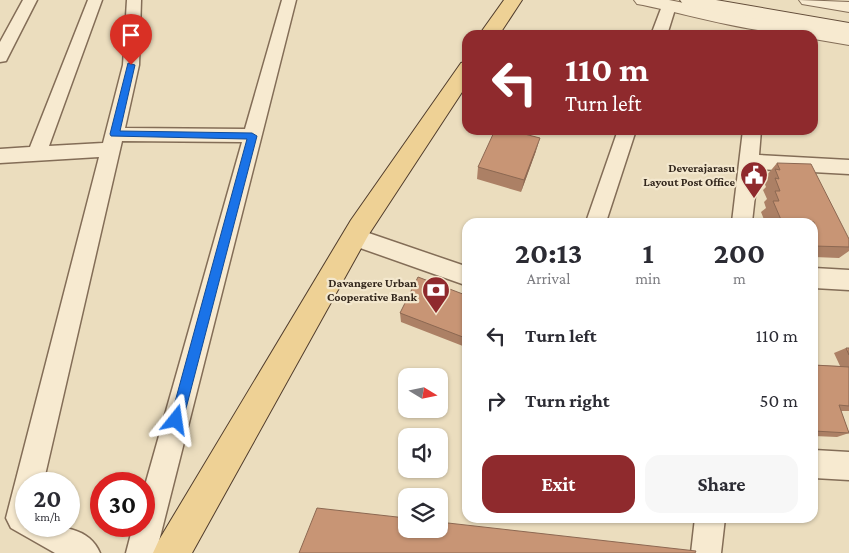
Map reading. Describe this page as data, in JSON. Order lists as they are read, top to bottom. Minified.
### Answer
{"places":{"public building":["Deverajarasu Layout Post Office"],"bank":["Davangere Urban Cooperative Bank"]},"north":"right","page":{"turn":["110 m","Turn left"],"eta":["20:13","Arrival","1","min","200","m"],"list":[{"name":"Turn left","value":"110 m"},{"name":"Turn right","value":"50 m"}],"buttons":["Exit","Share"],"speed":"20 km/h","limit":"30"}}
